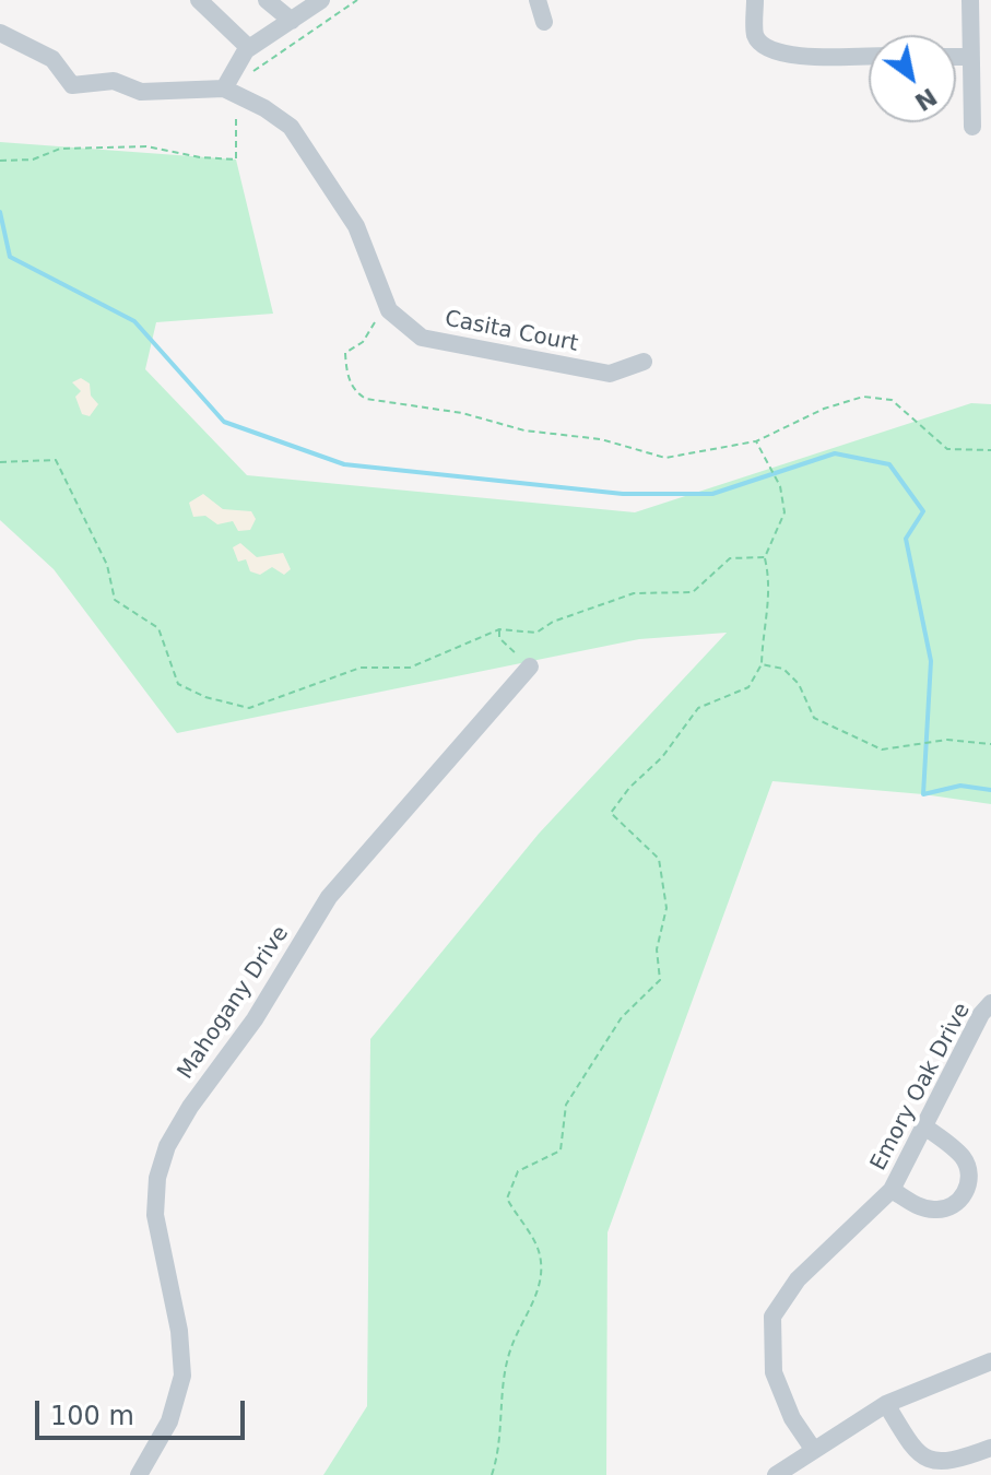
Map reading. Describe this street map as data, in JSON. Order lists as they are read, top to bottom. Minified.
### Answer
{"streets":{"street":["Casita Court","Mahogany Drive","Emory Oak Drive"]},"scale_bar":"100 m","north":"bottom right"}
